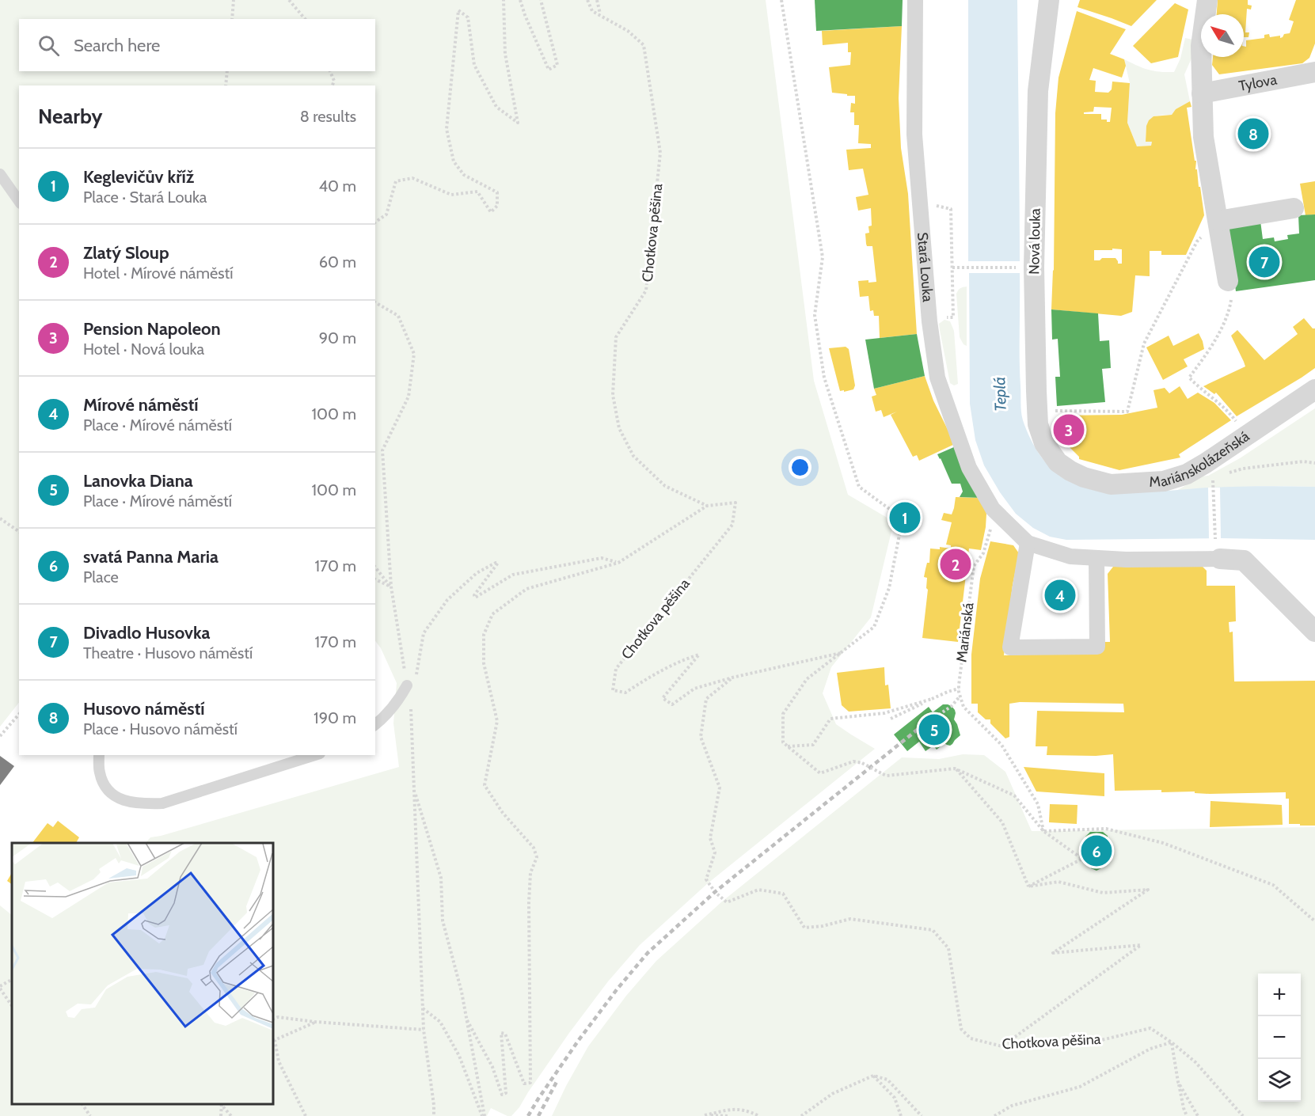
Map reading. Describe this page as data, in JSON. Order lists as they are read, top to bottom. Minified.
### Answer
{"streets":{"street":["Tylova","Nová louka","Stará Louka","Mariánskolázeňská"],"path":["Chotkova pěšina","Mariánská"]},"crossings":[["Nová louka","Mariánskolázeňská"]],"water":["Teplá"],"north":"top left","page":{"search":"Search here","heading":["Nearby","8 results"],"pins":["8","7","3","1","2","4","5","6"],"list":[{"mark":"1","name":"Keglevičův kříž","note":"Place · Stará Louka","value":"40 m"},{"mark":"2","name":"Zlatý Sloup","note":"Hotel · Mírové náměstí","value":"60 m"},{"mark":"3","name":"Pension Napoleon","note":"Hotel · Nová louka","value":"90 m"},{"mark":"4","name":"Mírové náměstí","note":"Place · Mírové náměstí","value":"100 m"},{"mark":"5","name":"Lanovka Diana","note":"Place · Mírové náměstí","value":"100 m"},{"mark":"6","name":"svatá Panna Maria","note":"Place","value":"170 m"},{"mark":"7","name":"Divadlo Husovka","note":"Theatre · Husovo náměstí","value":"170 m"},{"mark":"8","name":"Husovo náměstí","note":"Place · Husovo náměstí","value":"190 m"}],"map_buttons":["+","−"]}}
